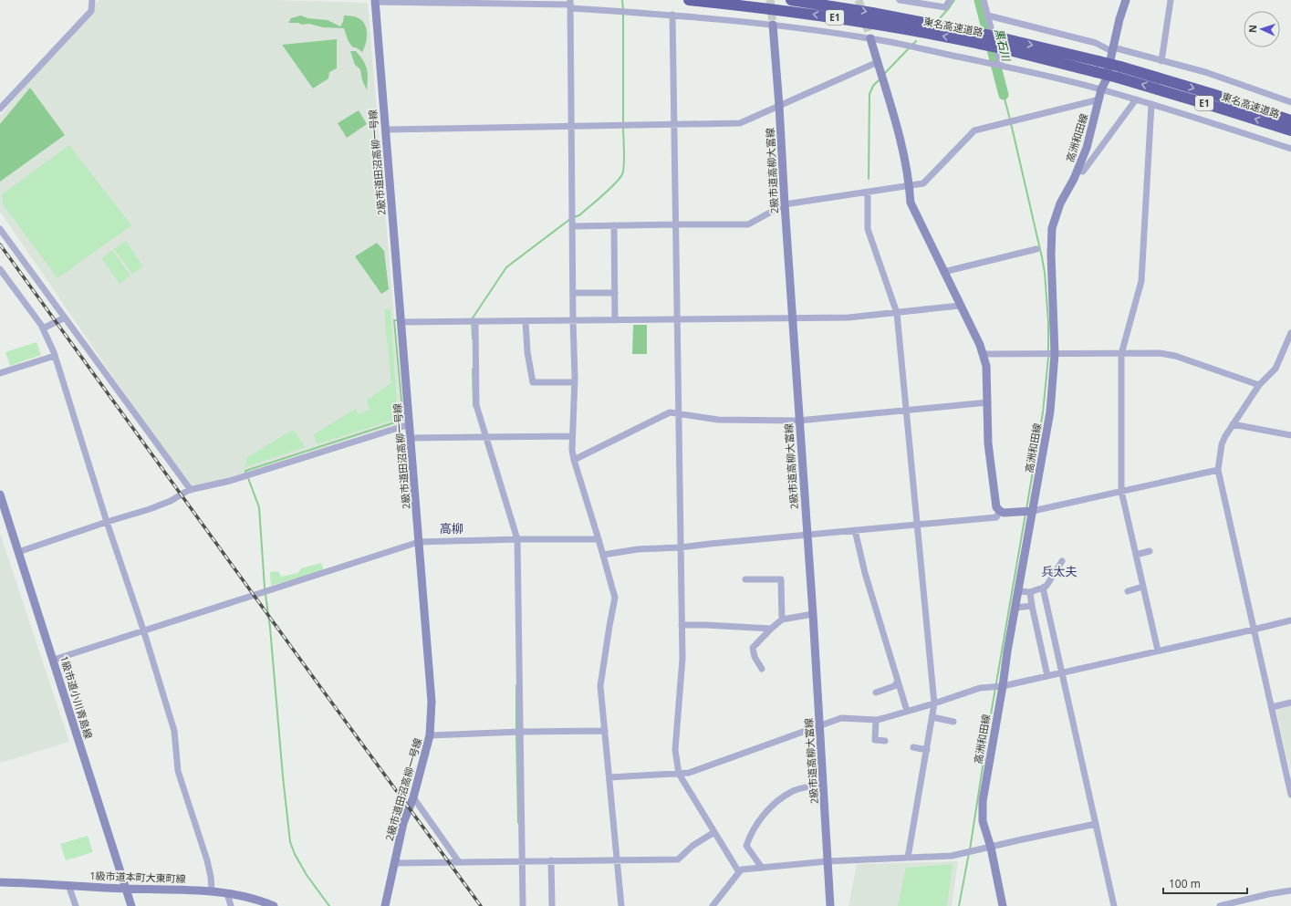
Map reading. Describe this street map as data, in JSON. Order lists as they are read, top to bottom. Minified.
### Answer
{"streets":{"highway":["E1","東名高速道路"],"street":["高洲和田線","2級市道田沼高柳一号線","2級市道高柳大富線","1級市道小川青島線","1級市道本町大東町線"]},"crossings":[["1級市道小川青島線","1級市道本町大東町線"]],"districts":["高柳","兵太夫"],"water":["黒石川"],"scale_bar":"100 m","north":"left"}
